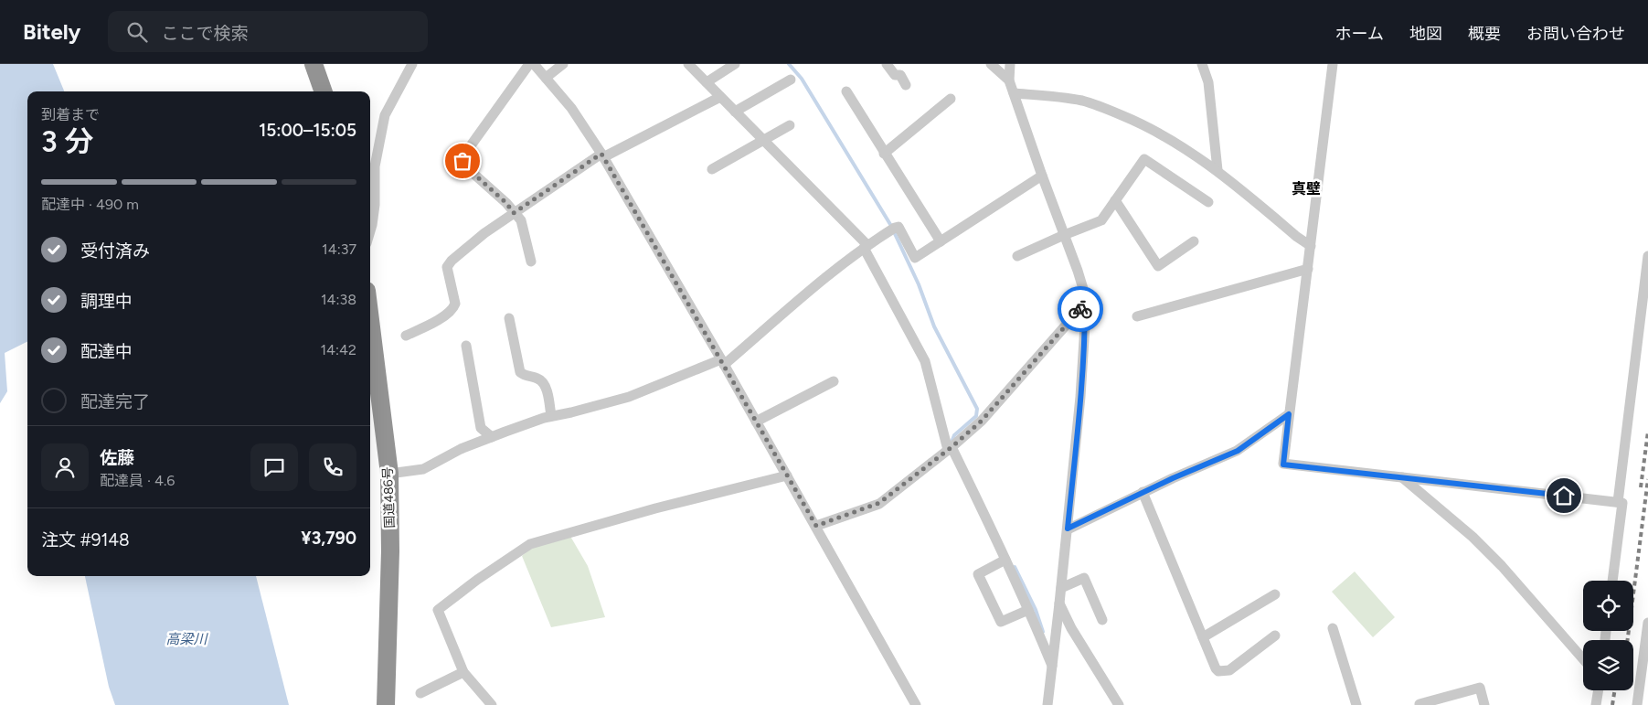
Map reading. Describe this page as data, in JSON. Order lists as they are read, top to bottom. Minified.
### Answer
{"streets":{"highway":["国道486号"]},"districts":["真壁"],"water":["高梁川"],"page":{"header":"Bitely","search":"ここで検索","nav":["ホーム","地図","概要","お問い合わせ"],"heading":["3 分","到着まで","15:00–15:05"],"panel":["佐藤","配達員 · 4.6","注文 #9148","¥3,790"],"bar":"配達中 · 490 m","list":[["受付済み","14:37"],["調理中","14:38"],["配達中","14:42"],"配達完了"]}}
